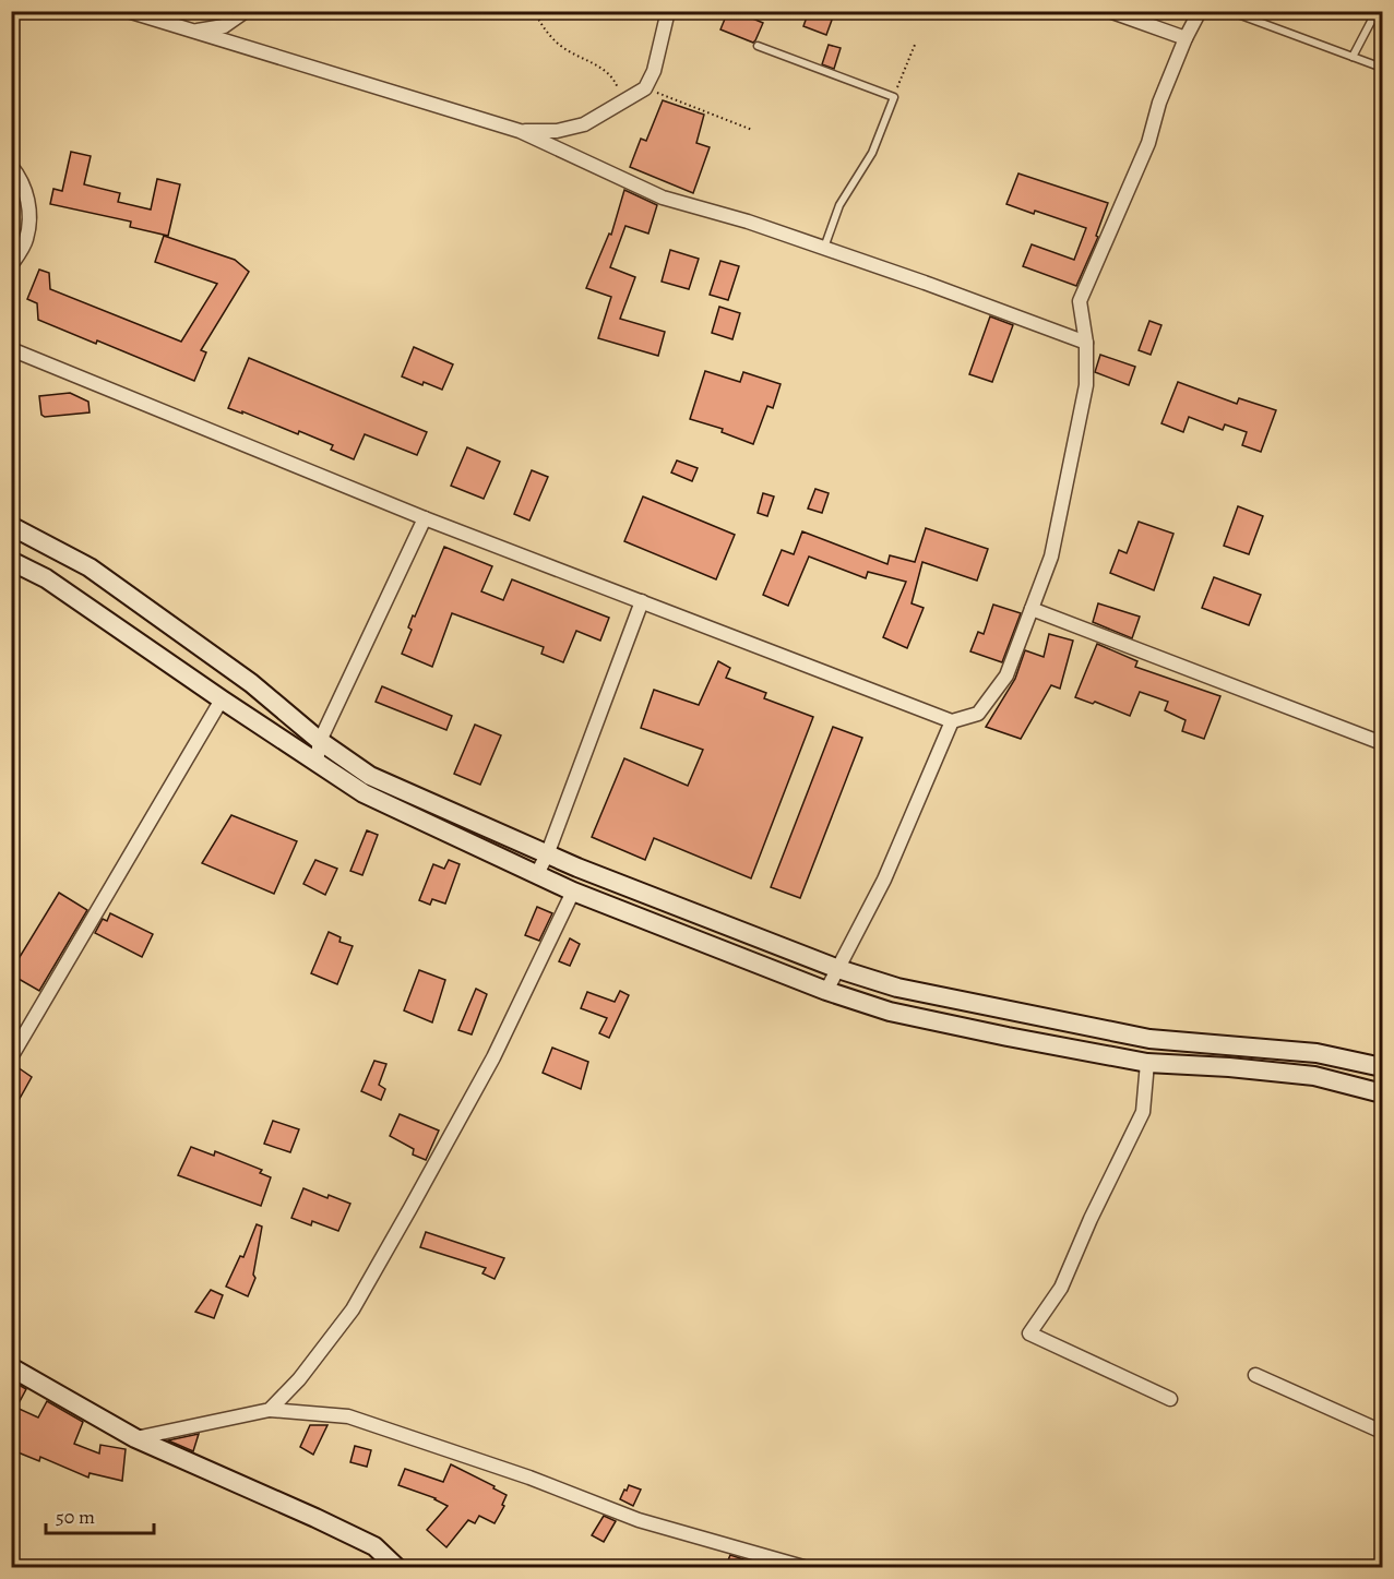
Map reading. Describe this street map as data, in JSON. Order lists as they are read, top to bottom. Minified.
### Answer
{"scale_bar":"50 m"}
